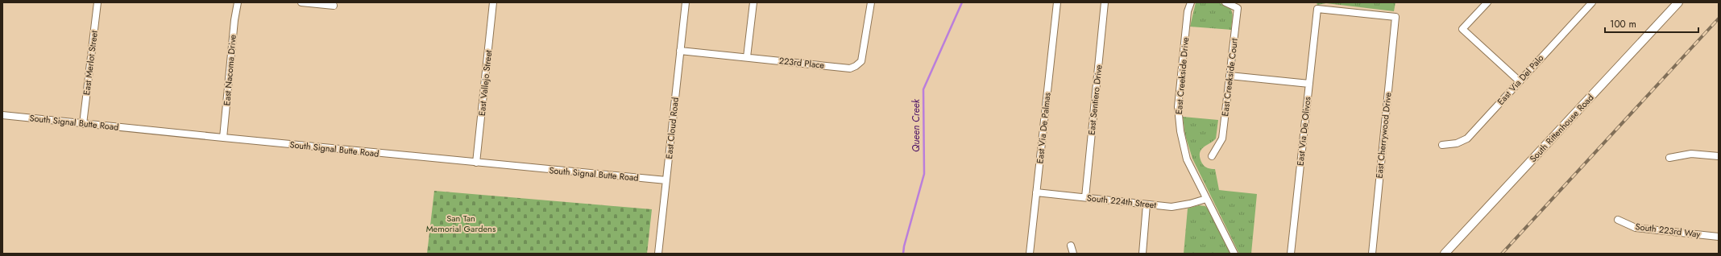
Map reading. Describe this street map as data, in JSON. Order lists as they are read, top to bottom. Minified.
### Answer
{"streets":{"main road":["South Rittenhouse Road"],"street":["East Merlot Street","223rd Place","East Nacoma Drive","East Creekside Drive","East Creekside Court","East Via Del Palo","East Vallejo Street","East Sentiero Drive","South Signal Butte Road","East Cloud Road","East Via De Palmas","East Via De Olivos","East Cherrywood Drive","South 224th Street","South 223rd Way"]},"crossings":[["East Merlot Street","South Signal Butte Road"],["223rd Place","East Cloud Road"],["East Nacoma Drive","South Signal Butte Road"],["East Creekside Drive","South 224th Street"],["East Vallejo Street","South Signal Butte Road"],["East Sentiero Drive","South 224th Street"],["South Signal Butte Road","East Cloud Road"],["East Via De Palmas","South 224th Street"],["East Via De Olivos","East Cherrywood Drive"]],"water":["Queen Creek"],"parks":["San Tan Memorial Gardens"],"scale_bar":"100 m"}
